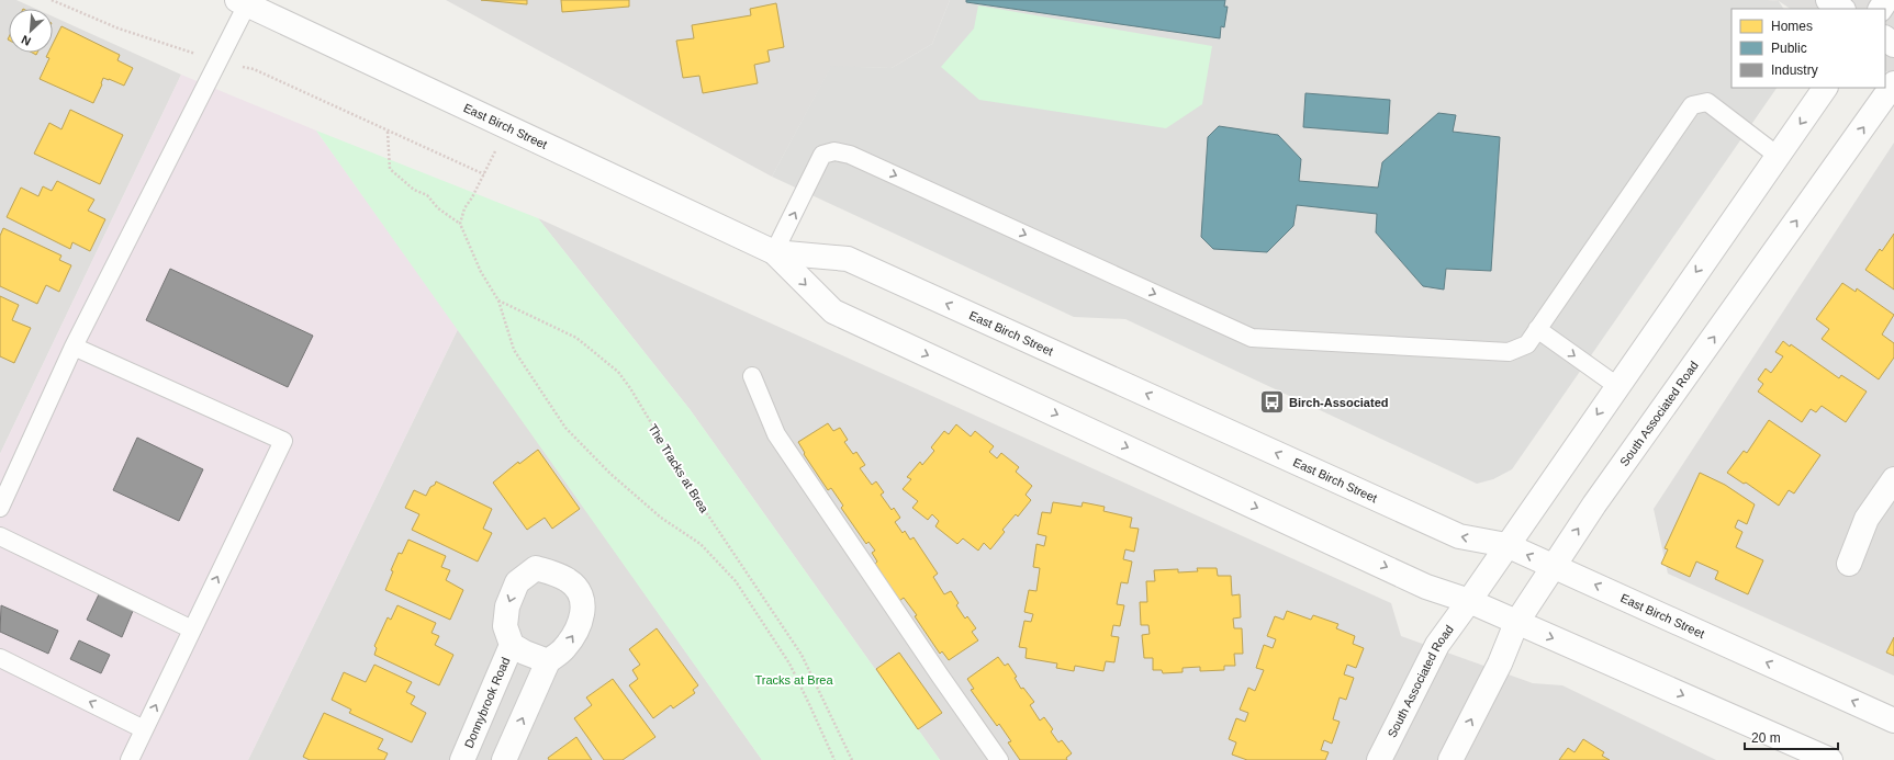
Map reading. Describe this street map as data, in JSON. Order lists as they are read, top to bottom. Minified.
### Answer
{"streets":{"street":["East Birch Street","South Associated Road","Donnybrook Road"],"path":["The Tracks at Brea"]},"crossings":[["East Birch Street","South Associated Road"]],"parks":["Tracks at Brea"],"places":{"bus stop":["Birch-Associated"]},"legend":["Homes","Public","Industry"],"scale_bar":"20 m","north":"bottom left"}
